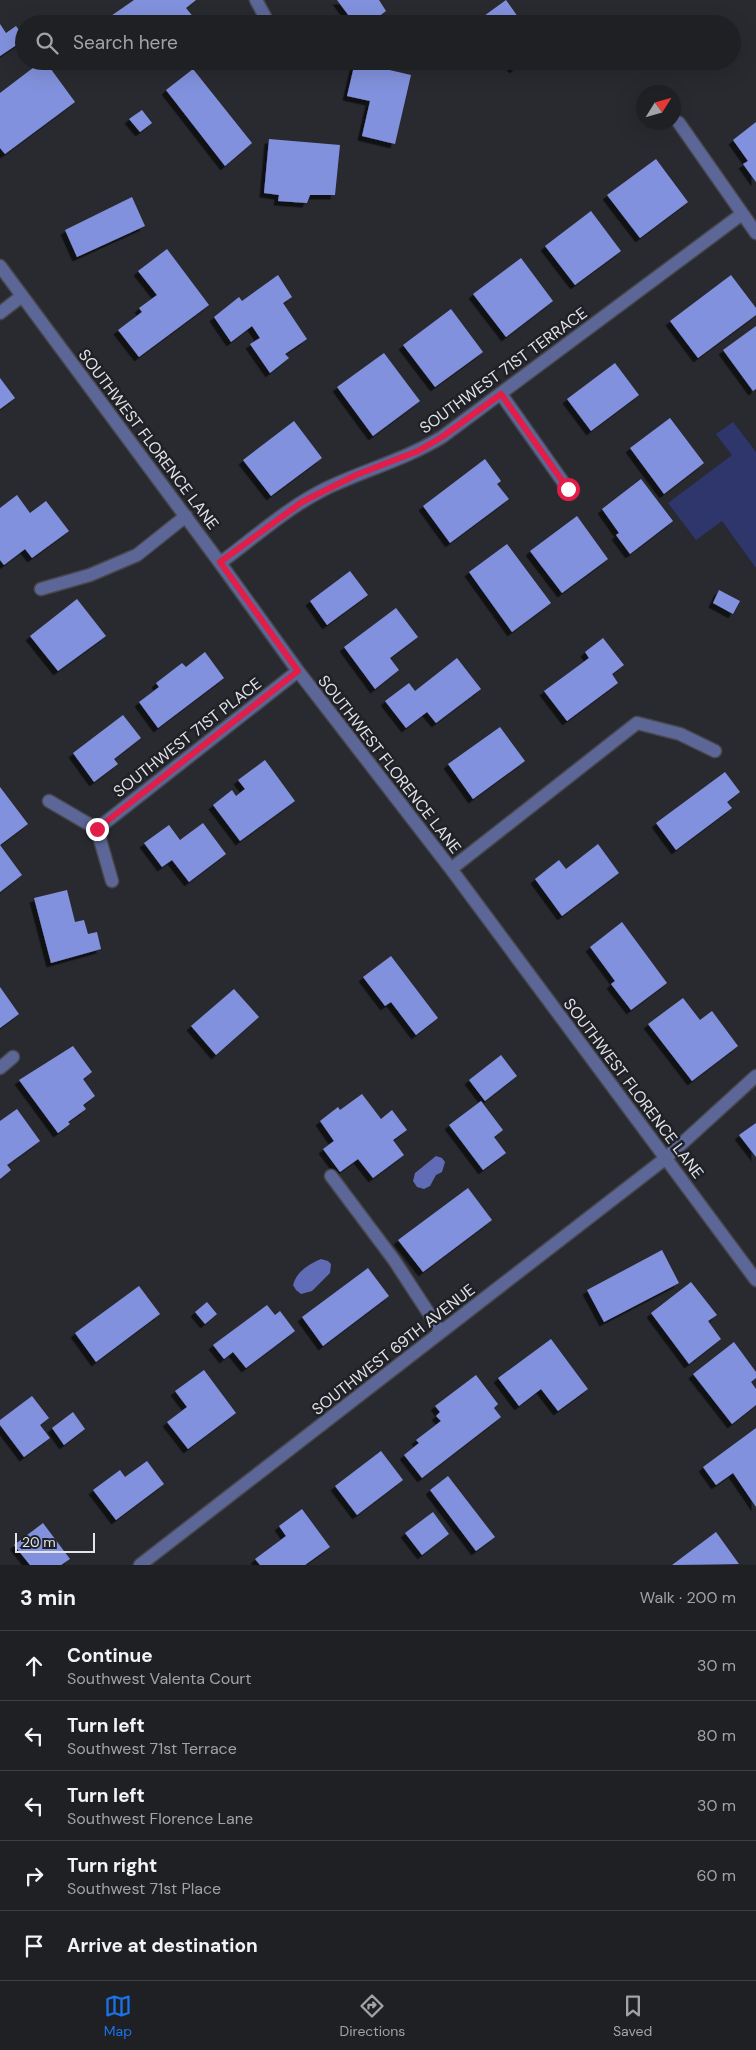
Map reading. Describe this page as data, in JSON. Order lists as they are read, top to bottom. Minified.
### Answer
{"streets":{"street":["SOUTHWEST 71ST TERRACE","SOUTHWEST FLORENCE LANE","SOUTHWEST 71ST PLACE","SOUTHWEST 69TH AVENUE"]},"crossings":[["SOUTHWEST 71ST TERRACE","SOUTHWEST FLORENCE LANE"],["SOUTHWEST FLORENCE LANE","SOUTHWEST 71ST PLACE"],["SOUTHWEST FLORENCE LANE","SOUTHWEST 69TH AVENUE"]],"scale_bar":"20 m","north":"top right","page":{"search":"Search here","scale":"20 m","heading":["3 min","Walk · 200 m"],"list":[["Continue","Southwest Valenta Court","30 m"],["Turn left","Southwest 71st Terrace","80 m"],["Turn left","Southwest Florence Lane","30 m"],["Turn right","Southwest 71st Place","60 m"],"Arrive at destination"],"nav":["Map","Directions","Saved"]}}
